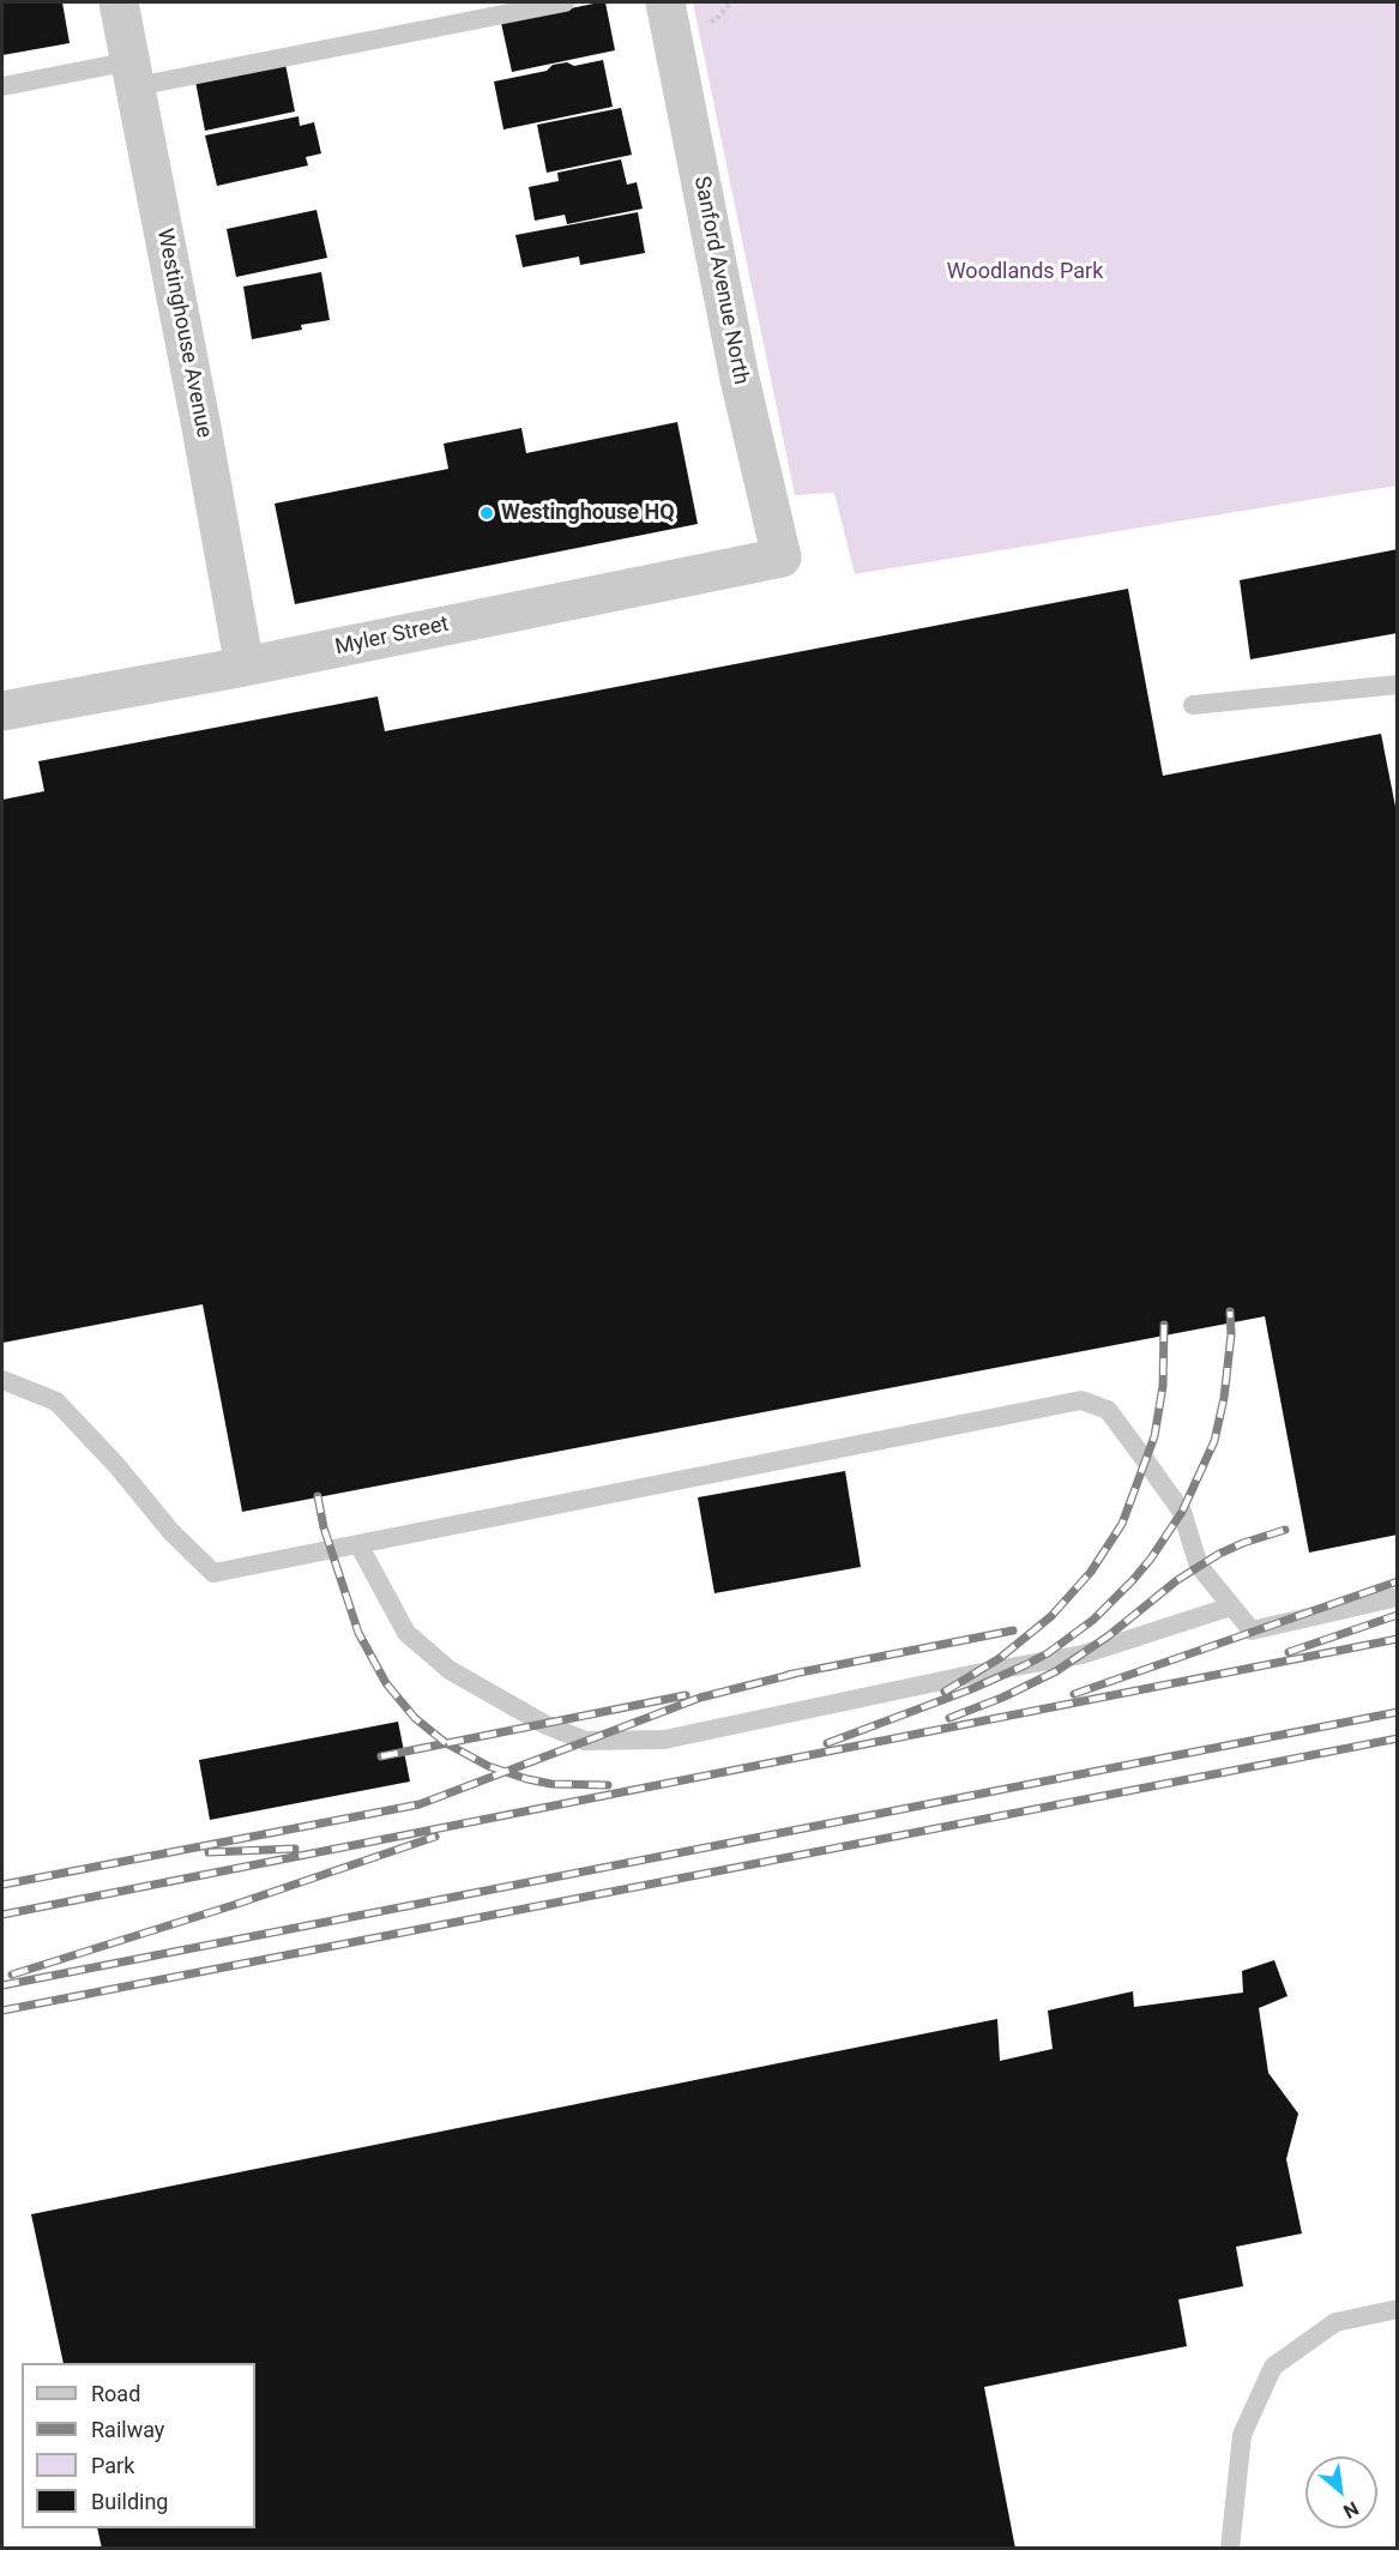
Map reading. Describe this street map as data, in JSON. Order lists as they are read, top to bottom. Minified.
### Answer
{"streets":{"street":["Sanford Avenue North","Westinghouse Avenue","Myler Street"]},"crossings":[["Sanford Avenue North","Myler Street"],["Westinghouse Avenue","Myler Street"]],"parks":["Woodlands Park"],"places":["Westinghouse HQ"],"legend":["Road","Railway","Park","Building"],"north":"bottom right"}
